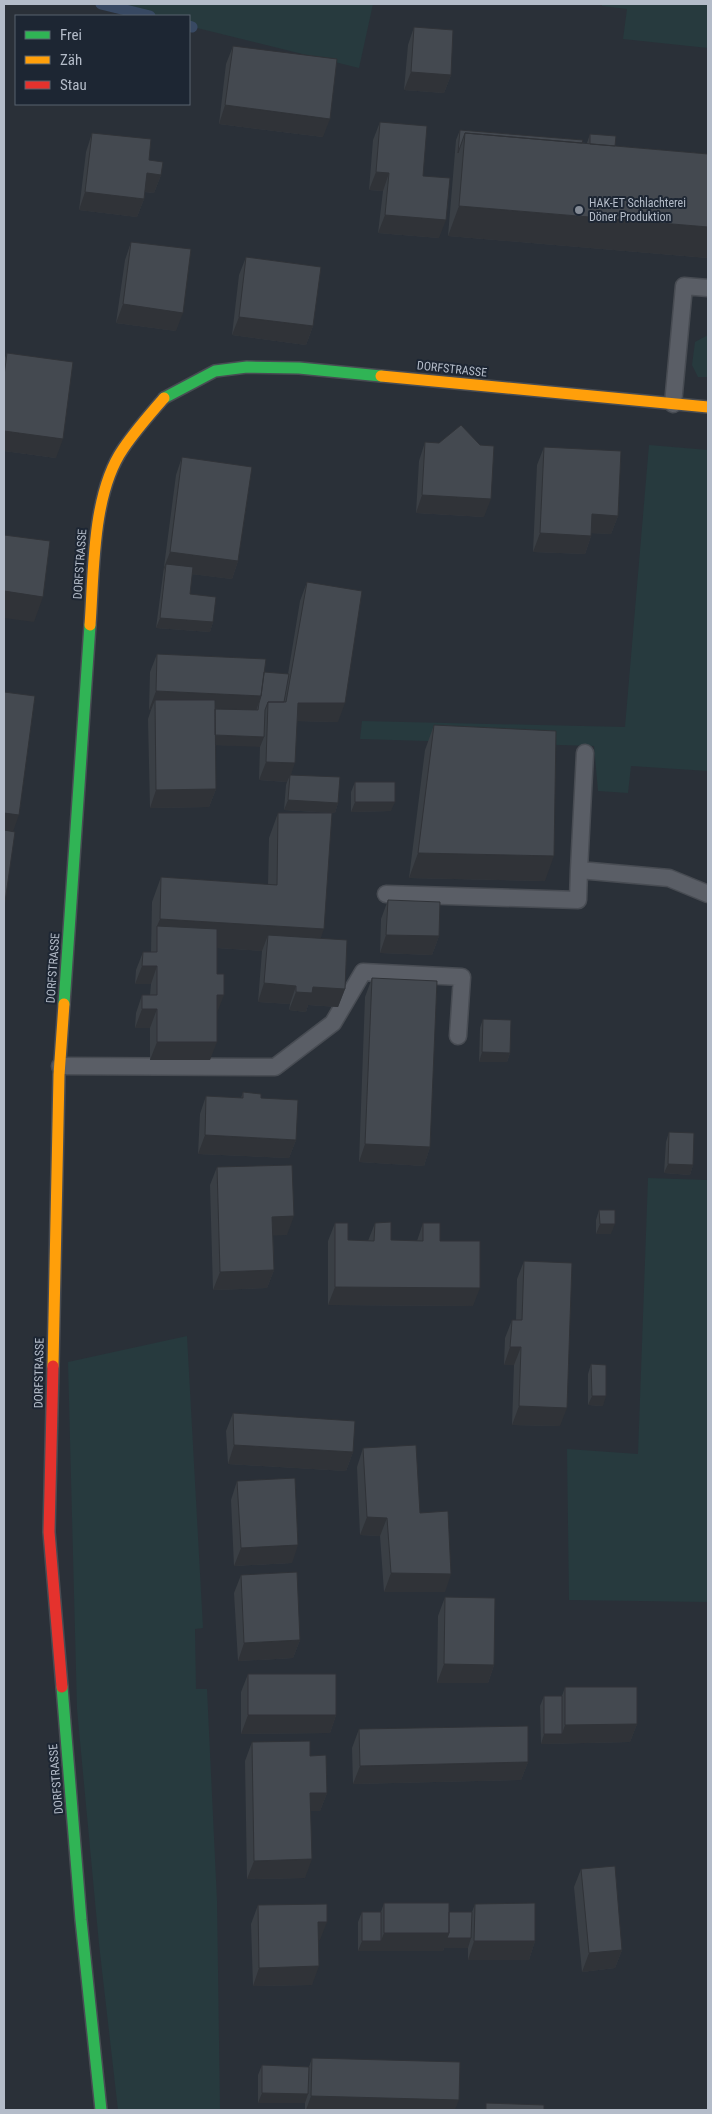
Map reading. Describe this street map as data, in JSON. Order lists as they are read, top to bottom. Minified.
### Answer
{"streets":{"street":["DORFSTRASSE"]},"places":["HAK-ET Schlachterei Döner Produktion"],"legend":["Frei","Zäh","Stau"]}
